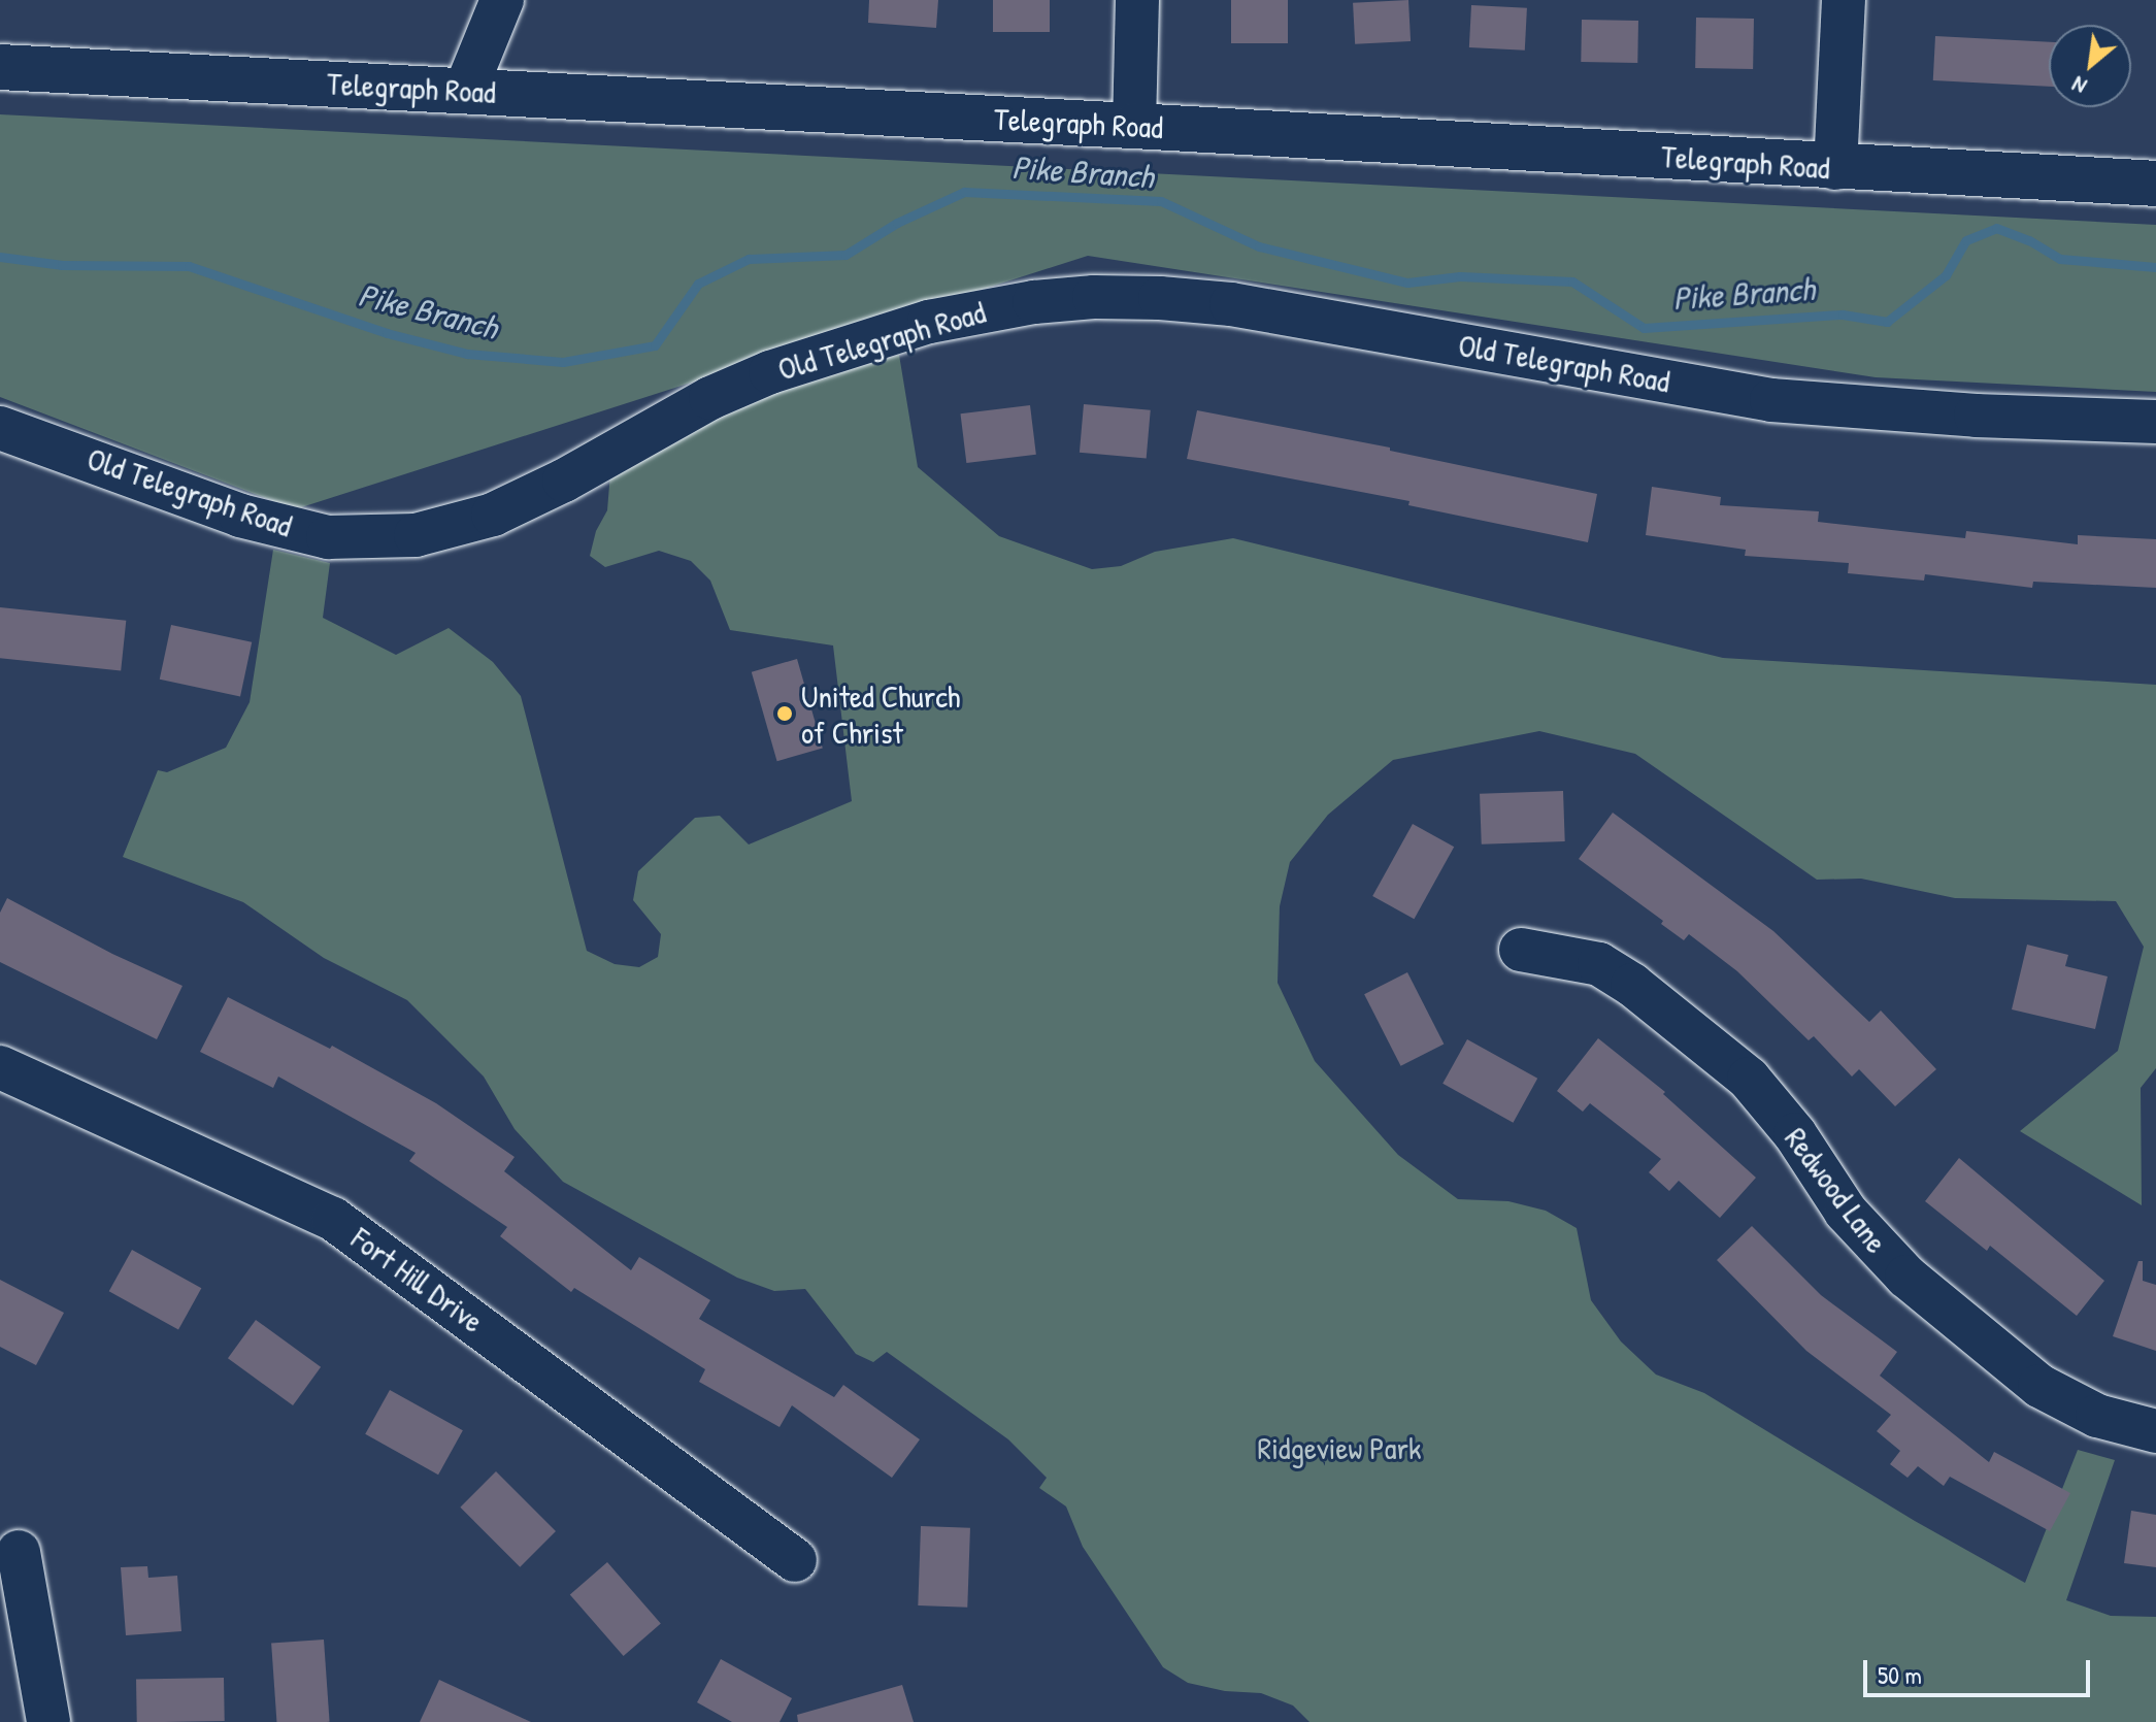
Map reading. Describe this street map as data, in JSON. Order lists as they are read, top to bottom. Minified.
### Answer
{"streets":{"main road":["Telegraph Road"],"street":["Old Telegraph Road","Redwood Lane","Fort Hill Drive"]},"water":["Pike Branch"],"parks":["Ridgeview Park"],"places":["United Church of Christ"],"scale_bar":"50 m","north":"bottom left"}
